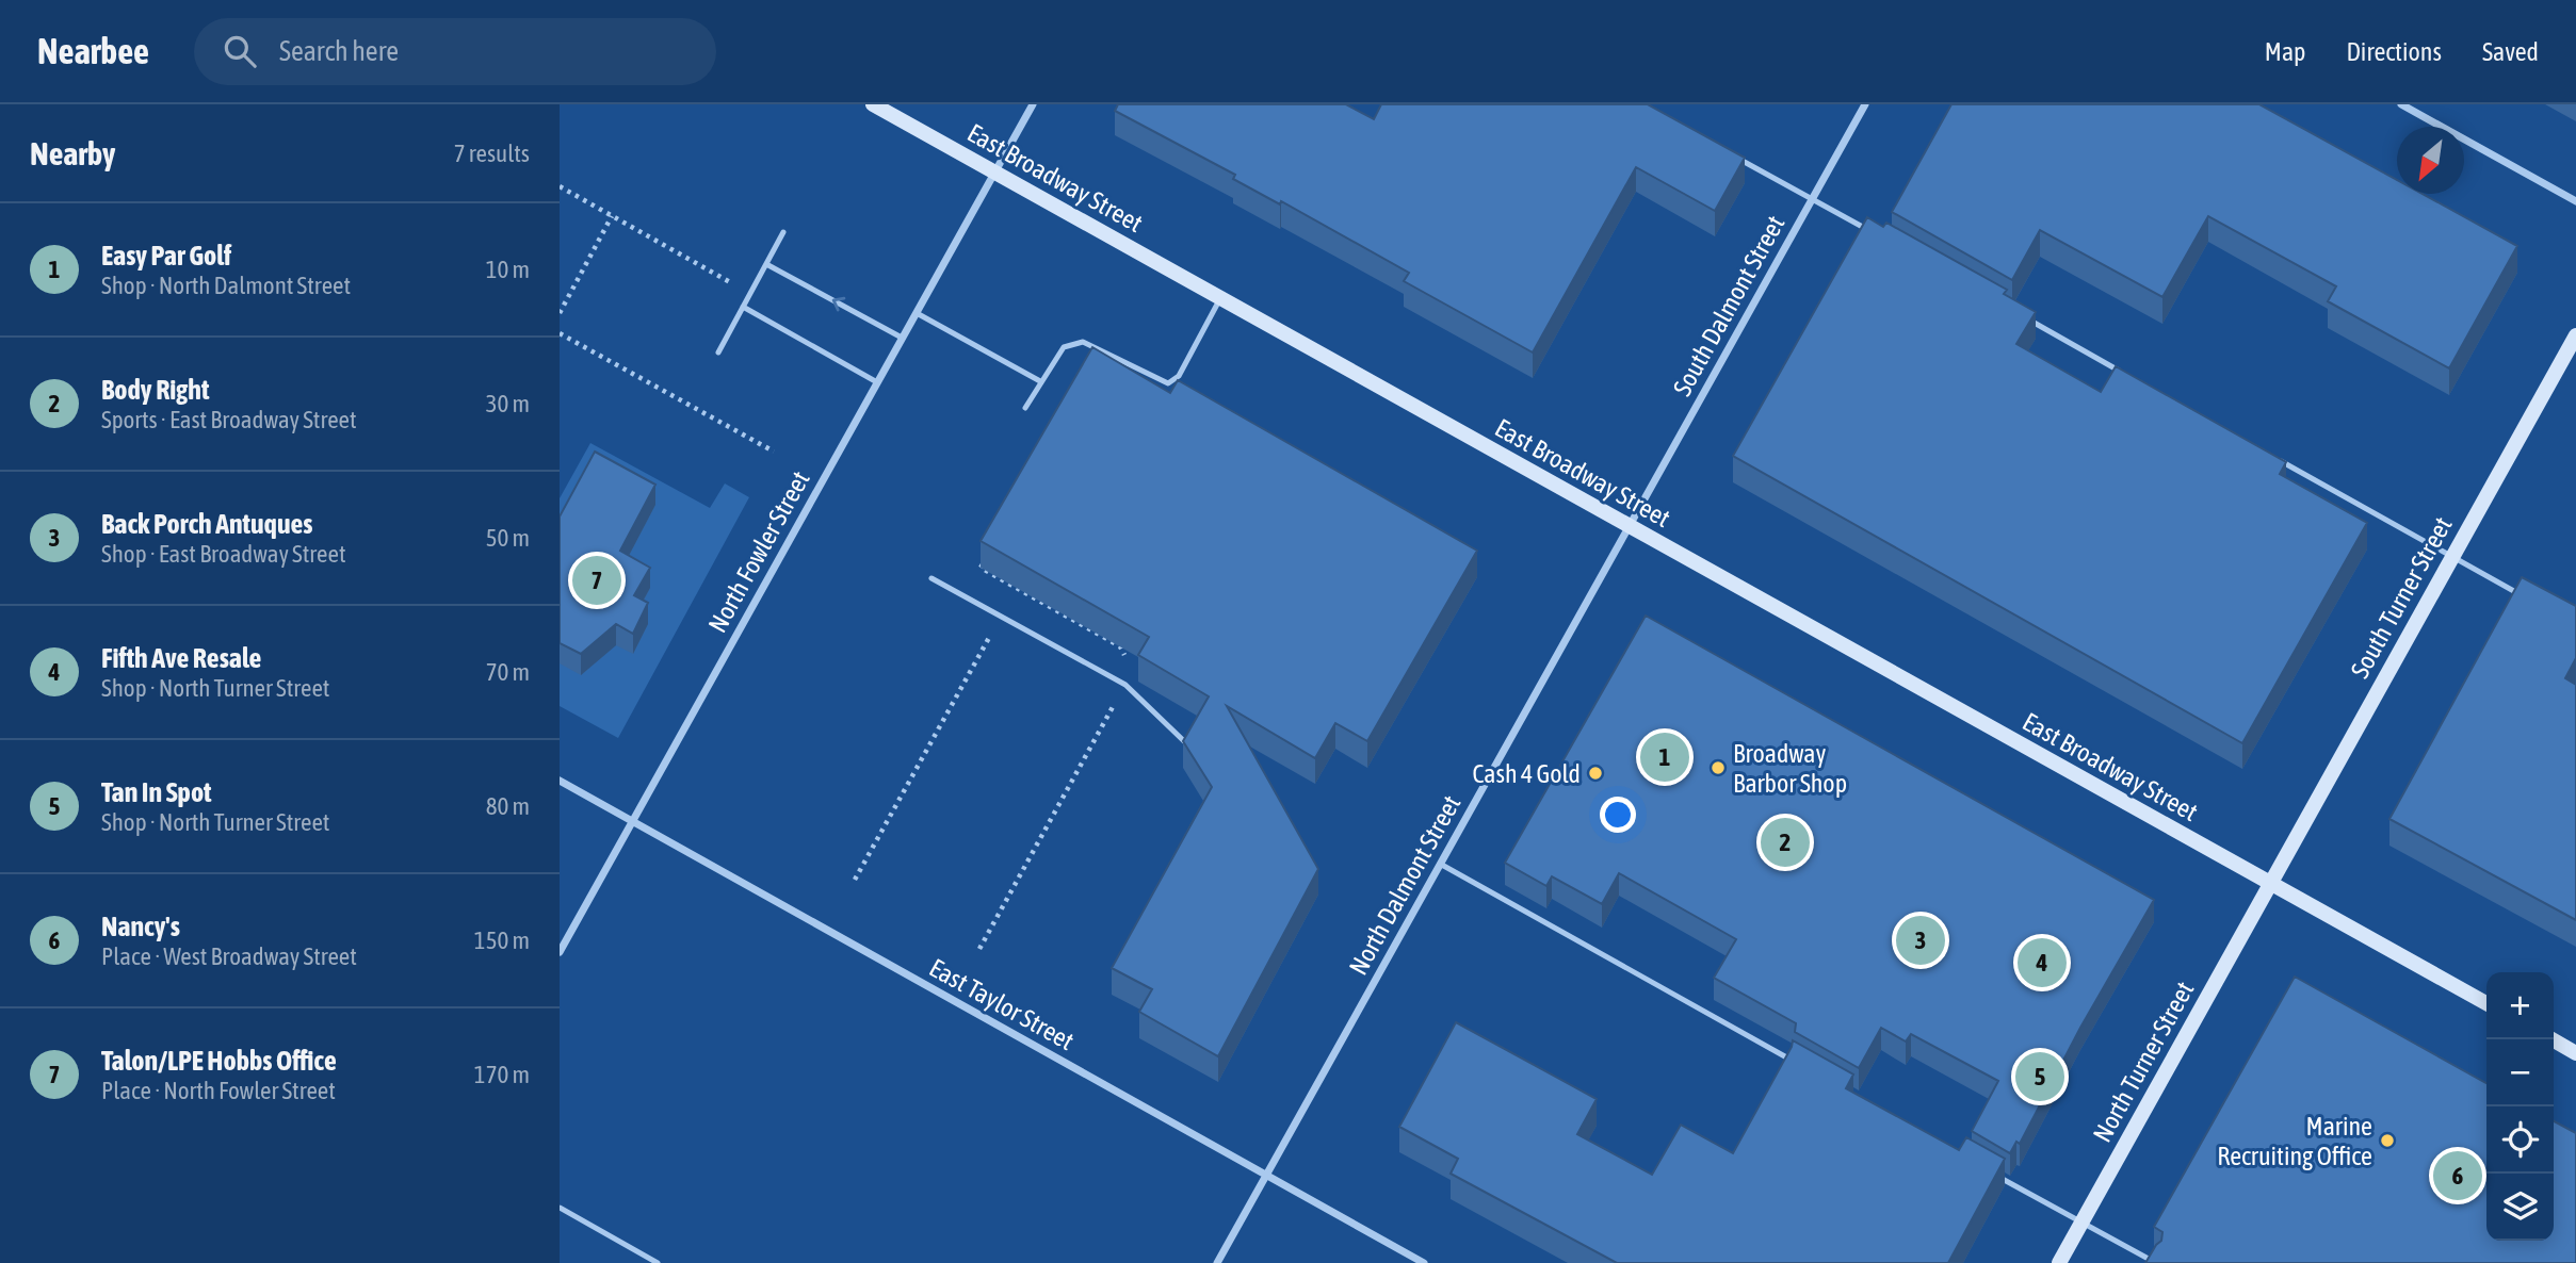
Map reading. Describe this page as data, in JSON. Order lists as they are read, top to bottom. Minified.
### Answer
{"streets":{"main road":["East Broadway Street","South Turner Street","North Turner Street"],"street":["South Dalmont Street","North Fowler Street","North Dalmont Street","East Taylor Street"]},"crossings":[["East Broadway Street","South Dalmont Street"],["East Broadway Street","North Fowler Street"],["East Broadway Street","South Turner Street"],["East Broadway Street","North Dalmont Street"],["East Broadway Street","North Turner Street"],["South Dalmont Street","North Dalmont Street"],["North Fowler Street","East Taylor Street"],["South Turner Street","North Turner Street"],["North Dalmont Street","East Taylor Street"]],"places":["Broadway Barbor Shop","Cash 4 Gold","Marine Recruiting Office"],"north":"bottom left","page":{"header":"Nearbee","search":"Search here","nav":["Map","Directions","Saved"],"heading":["Nearby","7 results"],"list":[{"mark":"1","name":"Easy Par Golf","note":"Shop · North Dalmont Street","value":"10 m"},{"mark":"2","name":"Body Right","note":"Sports · East Broadway Street","value":"30 m"},{"mark":"3","name":"Back Porch Antuques","note":"Shop · East Broadway Street","value":"50 m"},{"mark":"4","name":"Fifth Ave Resale","note":"Shop · North Turner Street","value":"70 m"},{"mark":"5","name":"Tan In Spot","note":"Shop · North Turner Street","value":"80 m"},{"mark":"6","name":"Nancy's","note":"Place · West Broadway Street","value":"150 m"},{"mark":"7","name":"Talon/LPE Hobbs Office","note":"Place · North Fowler Street","value":"170 m"}],"pins":["7","1","2","3","4","5","6"],"map_buttons":["+","−"]}}
